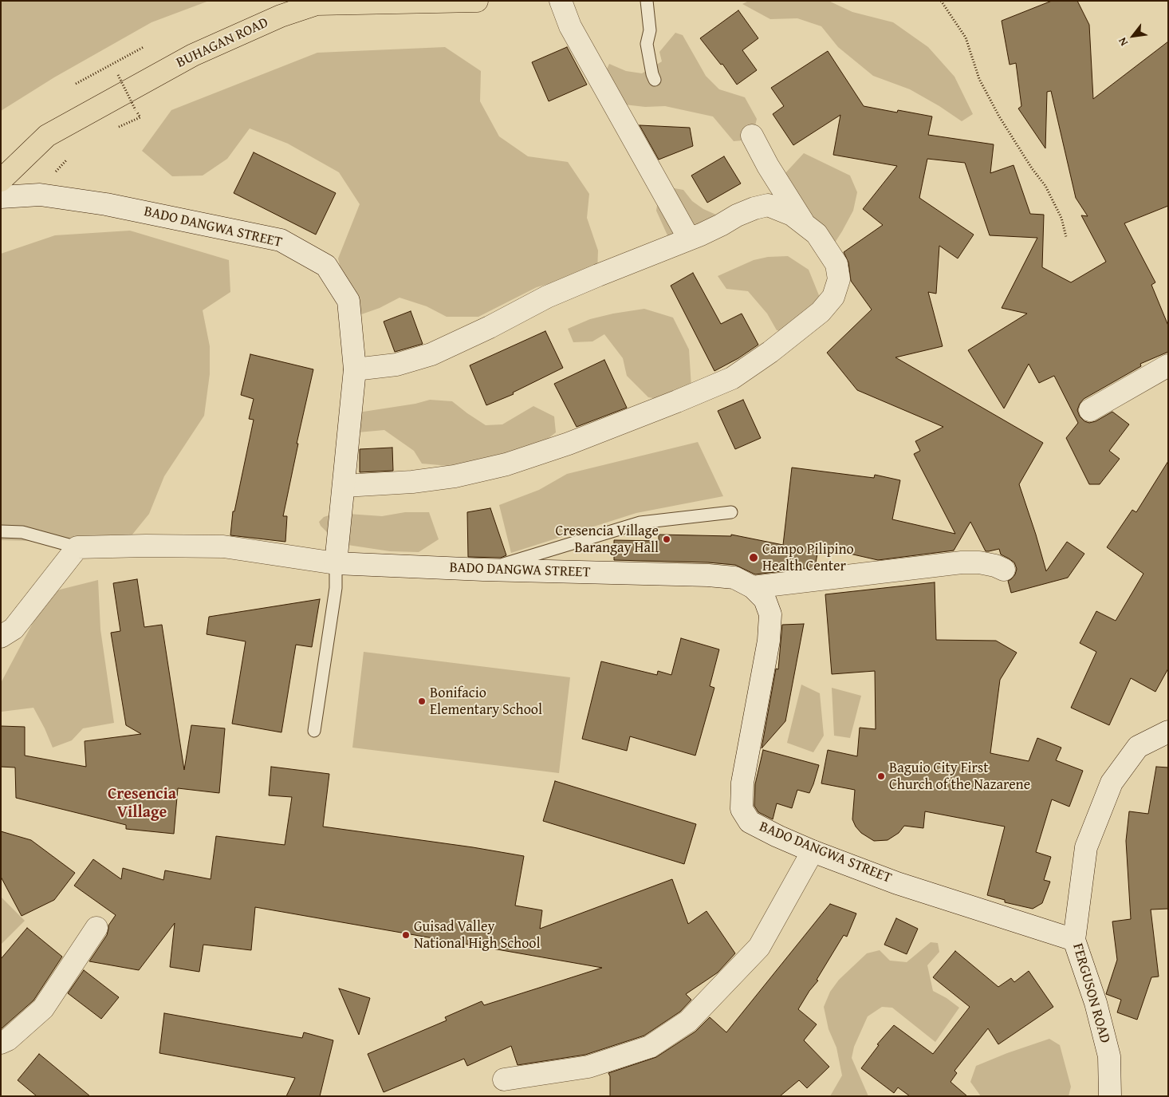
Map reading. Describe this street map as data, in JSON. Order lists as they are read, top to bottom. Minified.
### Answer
{"streets":{"main road":["BUHAGAN ROAD"],"street":["BADO DANGWA STREET","FERGUSON ROAD"]},"crossings":[["BADO DANGWA STREET","FERGUSON ROAD"]],"districts":["Cresencia Village"],"places":["Cresencia Village Barangay Hall","Campo Pilipino Health Center","Bonifacio Elementary School","Baguio City First Church of the Nazarene","Guisad Valley National High School"],"north":"bottom left"}
